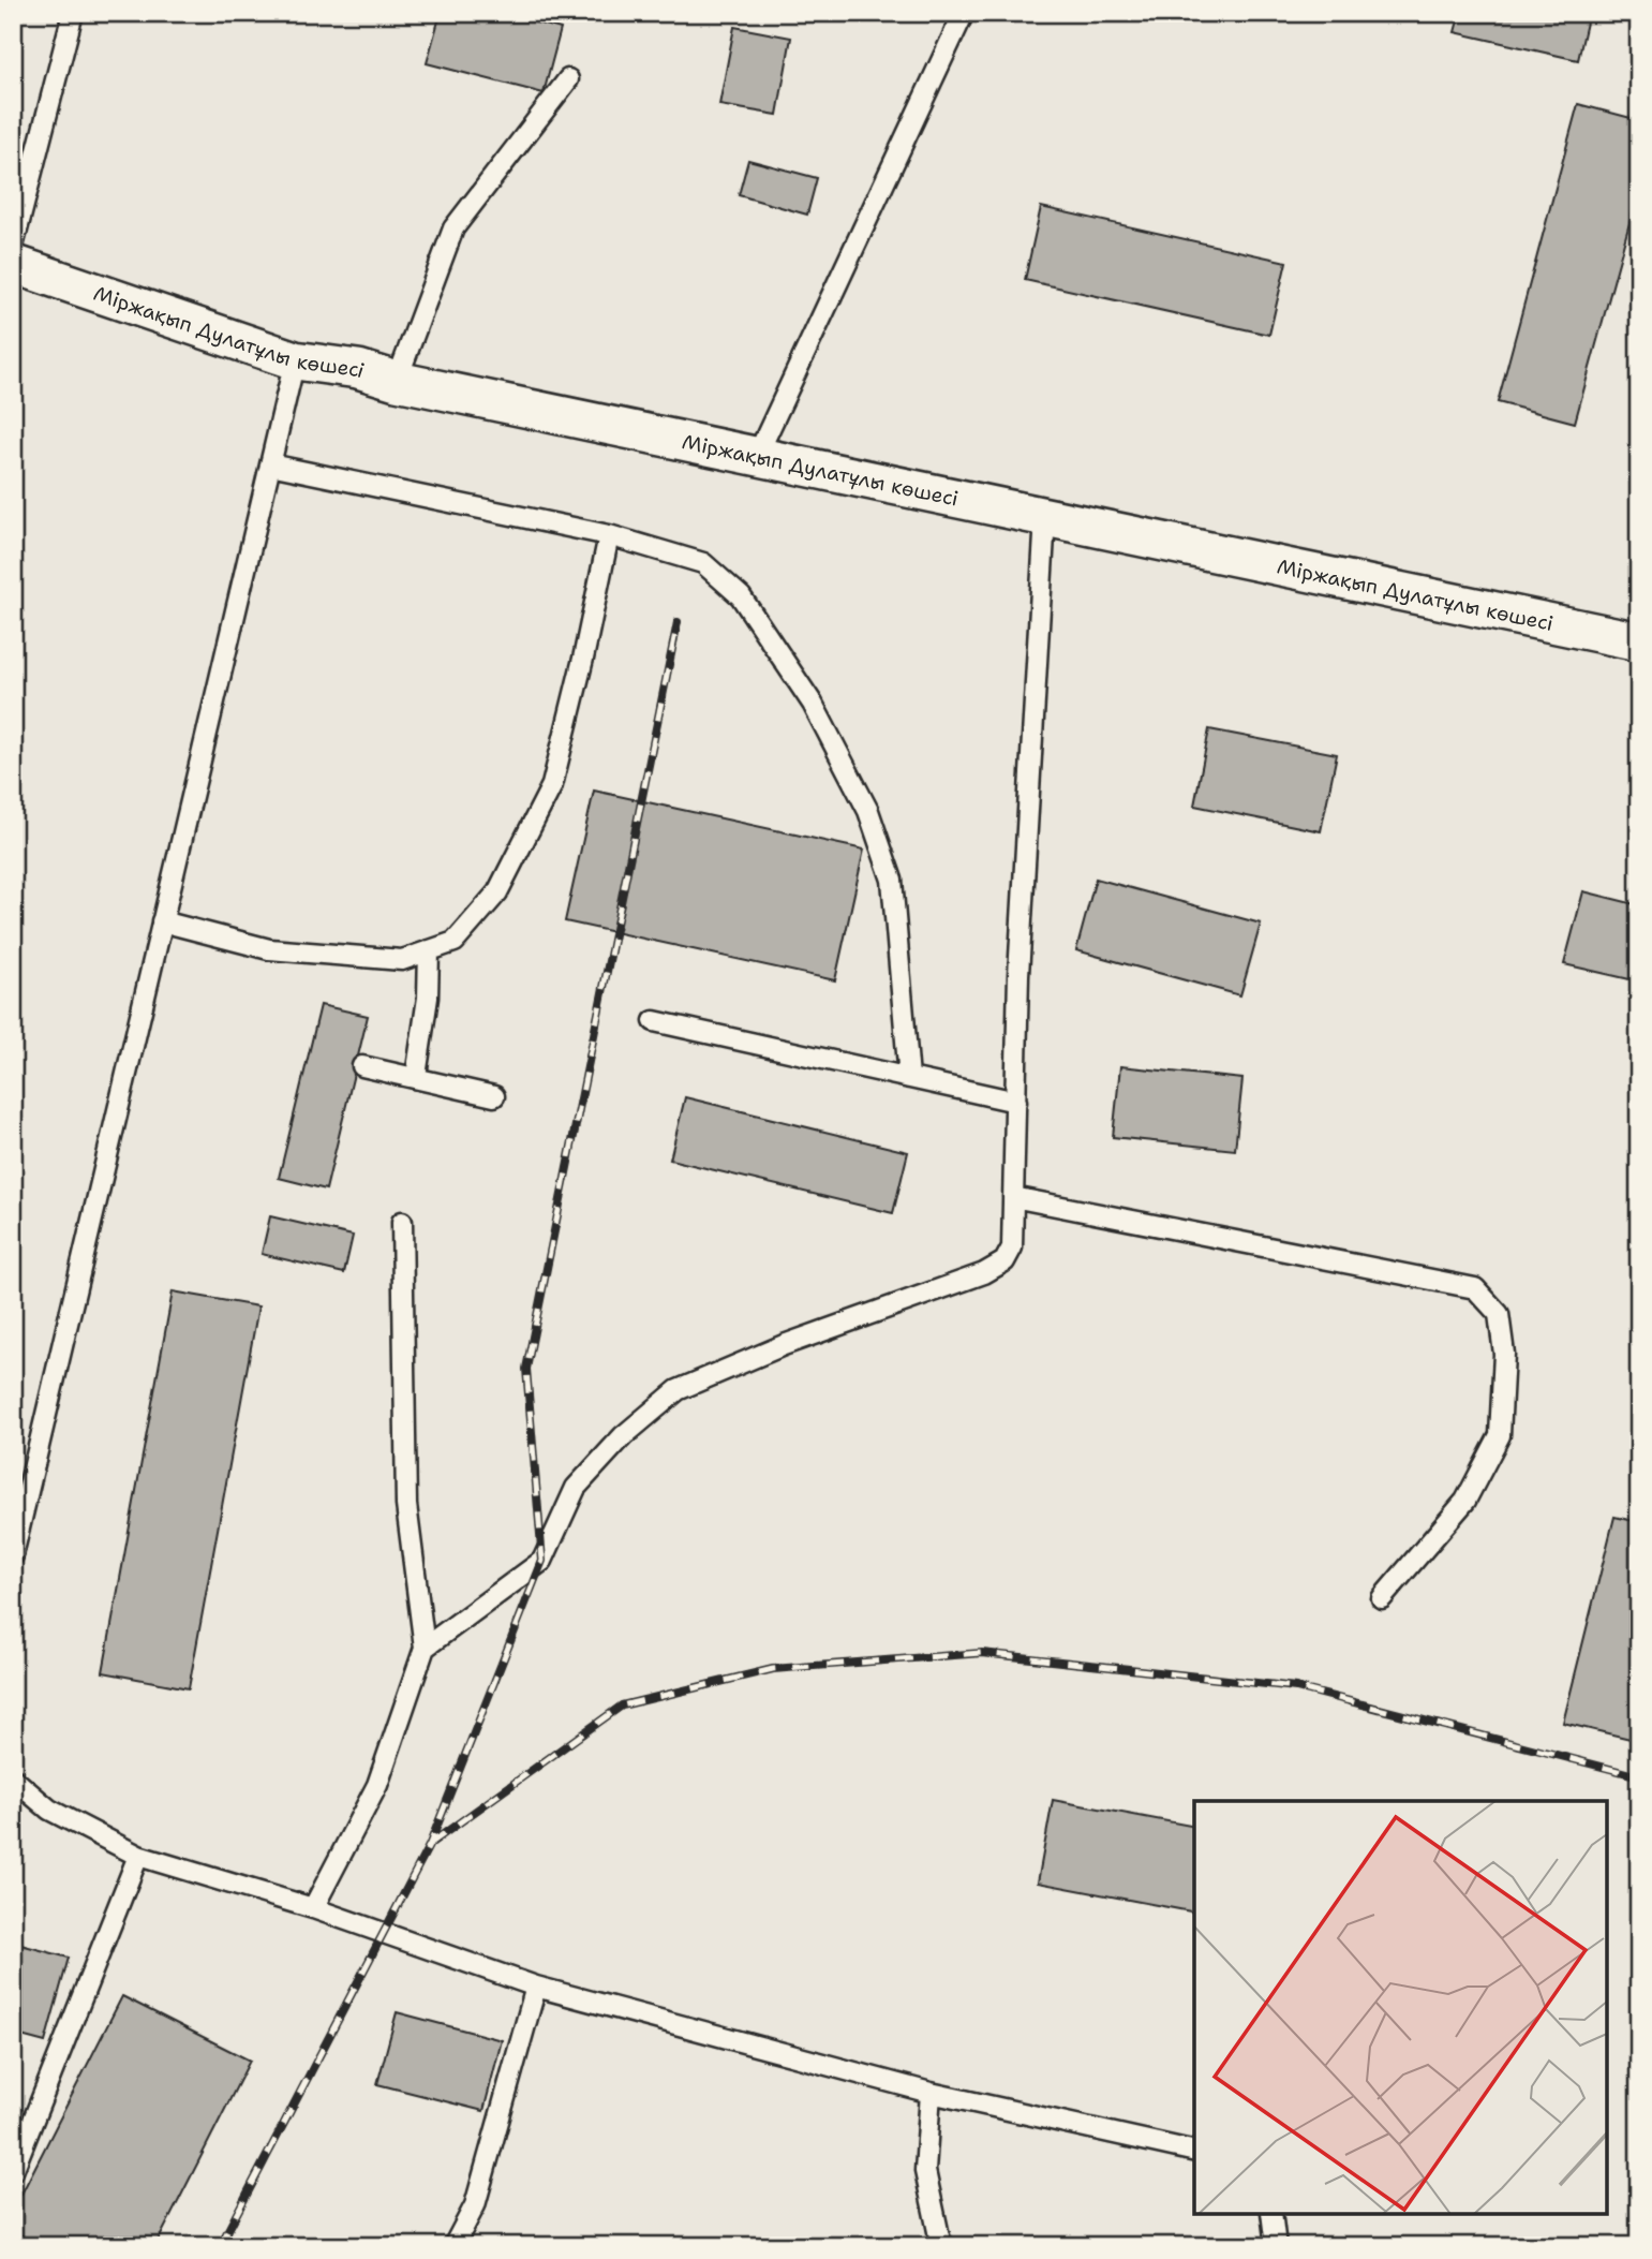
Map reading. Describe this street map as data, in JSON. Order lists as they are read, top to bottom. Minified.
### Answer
{"streets":{"street":["Міржақып Дулатұлы көшесі"]}}
